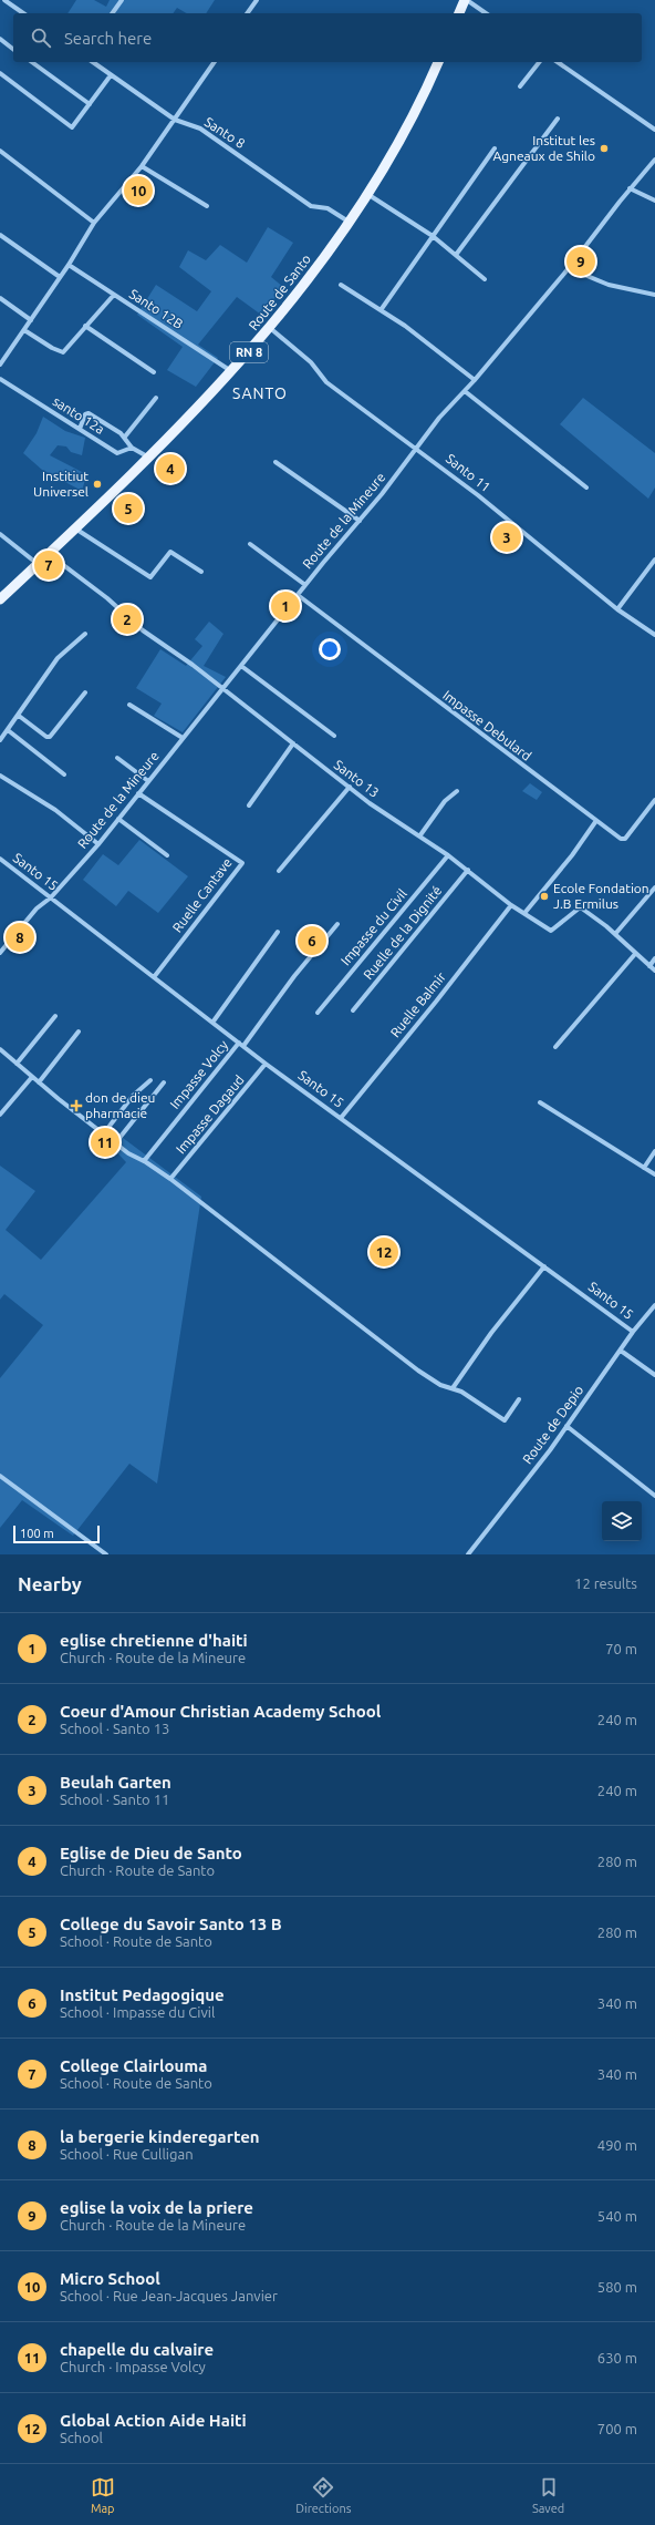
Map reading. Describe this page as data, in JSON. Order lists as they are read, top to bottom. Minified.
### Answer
{"streets":{"main road":["Route de Santo","RN 8"],"street":["Santo 8","Santo 12B","santo 12a","Santo 11","Route de la Mineure","Impasse Debulard","Santo 13","Santo 15","Ruelle Cantave","Impasse du Civil","Ruelle de la Dignité","Ruelle Balmir","Impasse Volcy","Impasse Dagaud","Route de Depio"]},"crossings":[["Santo 8","Route de Santo"],["Route de Santo","Santo 12B"],["Route de Santo","Santo 11"],["Route de Santo","Santo 13"],["Santo 11","Route de la Mineure"],["Route de la Mineure","Impasse Debulard"],["Route de la Mineure","Santo 13"],["Route de la Mineure","Santo 15"],["Route de la Mineure","Ruelle Cantave"],["Santo 13","Impasse du Civil"],["Santo 13","Ruelle de la Dignité"],["Santo 13","Ruelle Balmir"],["Santo 15","Ruelle Cantave"],["Santo 15","Ruelle Balmir"],["Santo 15","Impasse Volcy"],["Santo 15","Impasse Dagaud"],["Santo 15","Route de Depio"]],"districts":["SANTO"],"places":{"other":["Institut les Agneaux de Shilo","Institiut Universel","Ecole Fondation J.B Ermilus"],"health":["don de dieu pharmacie"]},"scale_bar":"100 m","page":{"search":"Search here","pins":["10","9","4","5","3","7","1","2","8","6","11","12"],"scale":"100 m","heading":["Nearby","12 results"],"list":[{"mark":"1","name":"eglise chretienne d'haiti","note":"Church · Route de la Mineure","value":"70 m"},{"mark":"2","name":"Coeur d'Amour Christian Academy School","note":"School · Santo 13","value":"240 m"},{"mark":"3","name":"Beulah Garten","note":"School · Santo 11","value":"240 m"},{"mark":"4","name":"Eglise de Dieu de Santo","note":"Church · Route de Santo","value":"280 m"},{"mark":"5","name":"College du Savoir Santo 13 B","note":"School · Route de Santo","value":"280 m"},{"mark":"6","name":"Institut Pedagogique","note":"School · Impasse du Civil","value":"340 m"},{"mark":"7","name":"College Clairlouma","note":"School · Route de Santo","value":"340 m"},{"mark":"8","name":"la bergerie kinderegarten","note":"School · Rue Culligan","value":"490 m"},{"mark":"9","name":"eglise la voix de la priere","note":"Church · Route de la Mineure","value":"540 m"},{"mark":"10","name":"Micro School","note":"School · Rue Jean-Jacques Janvier","value":"580 m"},{"mark":"11","name":"chapelle du calvaire","note":"Church · Impasse Volcy","value":"630 m"},{"mark":"12","name":"Global Action Aide Haiti","note":"School","value":"700 m"}],"nav":["Map","Directions","Saved"]}}
